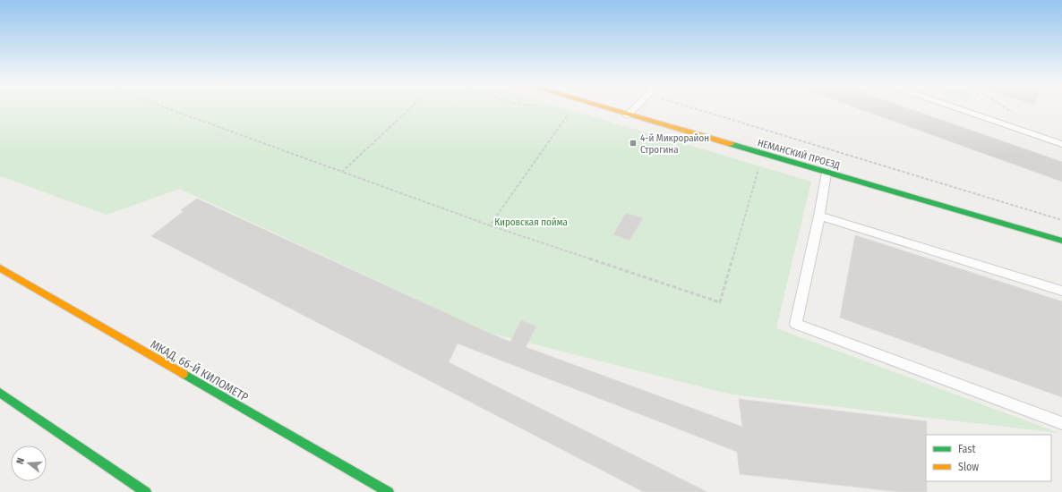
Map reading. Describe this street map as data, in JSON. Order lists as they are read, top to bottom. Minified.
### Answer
{"streets":{"main road":["НЕМАНСКИЙ ПРОЕЗД","МКАД, 66-Й КИЛОМЕТР"]},"parks":["Кировская пойма"],"places":{"transit":["4-й Микрорайон Строгина"]},"legend":["Fast","Slow"],"north":"left"}
